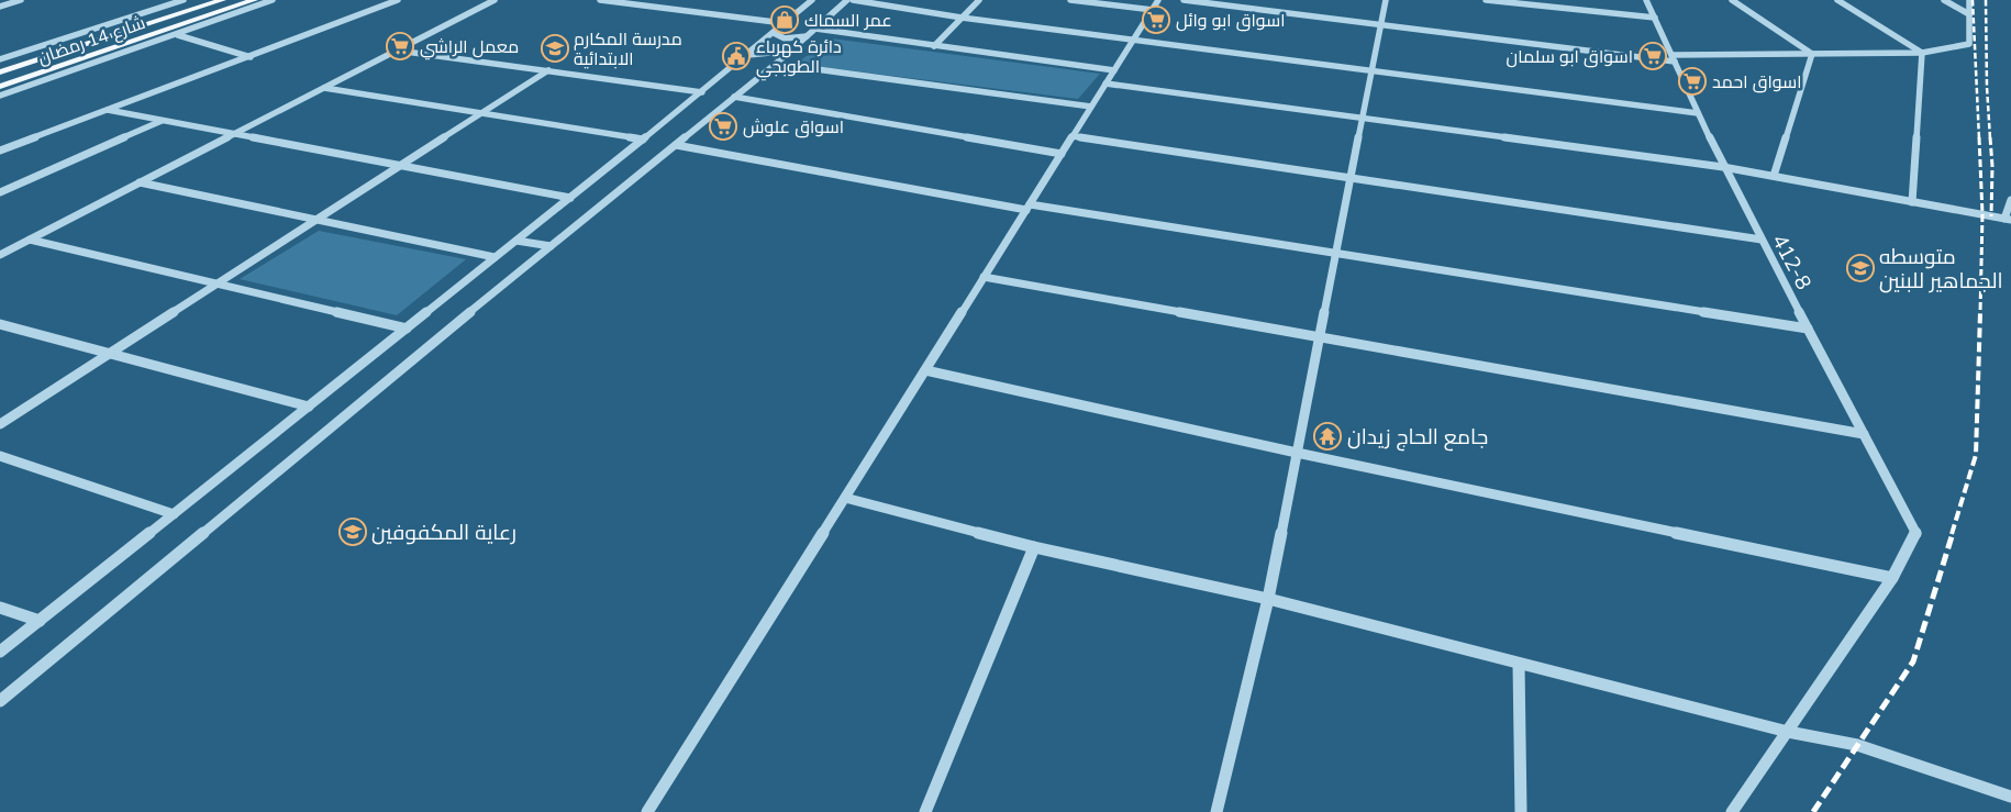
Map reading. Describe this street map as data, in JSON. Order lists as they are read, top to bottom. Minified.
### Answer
{"streets":{"main road":["شارع 14 رمضان"],"street":["412-8"]},"places":{"shop":["عمر السماك"],"supermarket":["اسواق ابو وائل","معمل الراشي","اسواق ابو سلمان","اسواق احمد","اسواق علوش"],"school or university":["مدرسة المكارم الابتدائية","متوسطه الجماهير للبنين","رعاية المكفوفين"],"public building":["دائرة كهرباء الطوبجي"],"temple":["جامع الحاج زيدان"]}}
